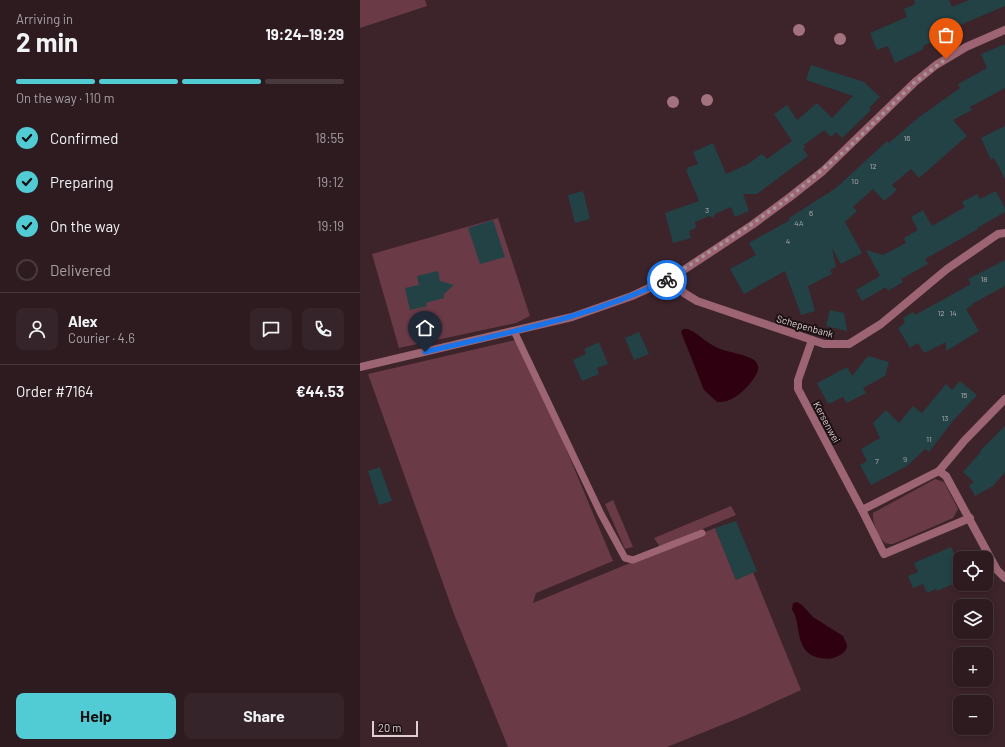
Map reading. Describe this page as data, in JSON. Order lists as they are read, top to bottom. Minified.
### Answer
{"streets":{"street":["Schepenbank","Kersenwei"]},"crossings":[["Schepenbank","Kersenwei"]],"house_numbers":["16","12","10","3","6","4A","4","18","12","14","15","13","11","9","7"],"scale_bar":"20 m","page":{"heading":["2 min","Arriving in","19:24–19:29"],"panel":["Alex","Courier · 4.6","Order #7164","€44.53"],"bar":"On the way · 110 m","list":[["Confirmed","18:55"],["Preparing","19:12"],["On the way","19:19"],"Delivered"],"map_buttons":["+","−"],"buttons":["Help","Share"],"scale":"20 m"}}
